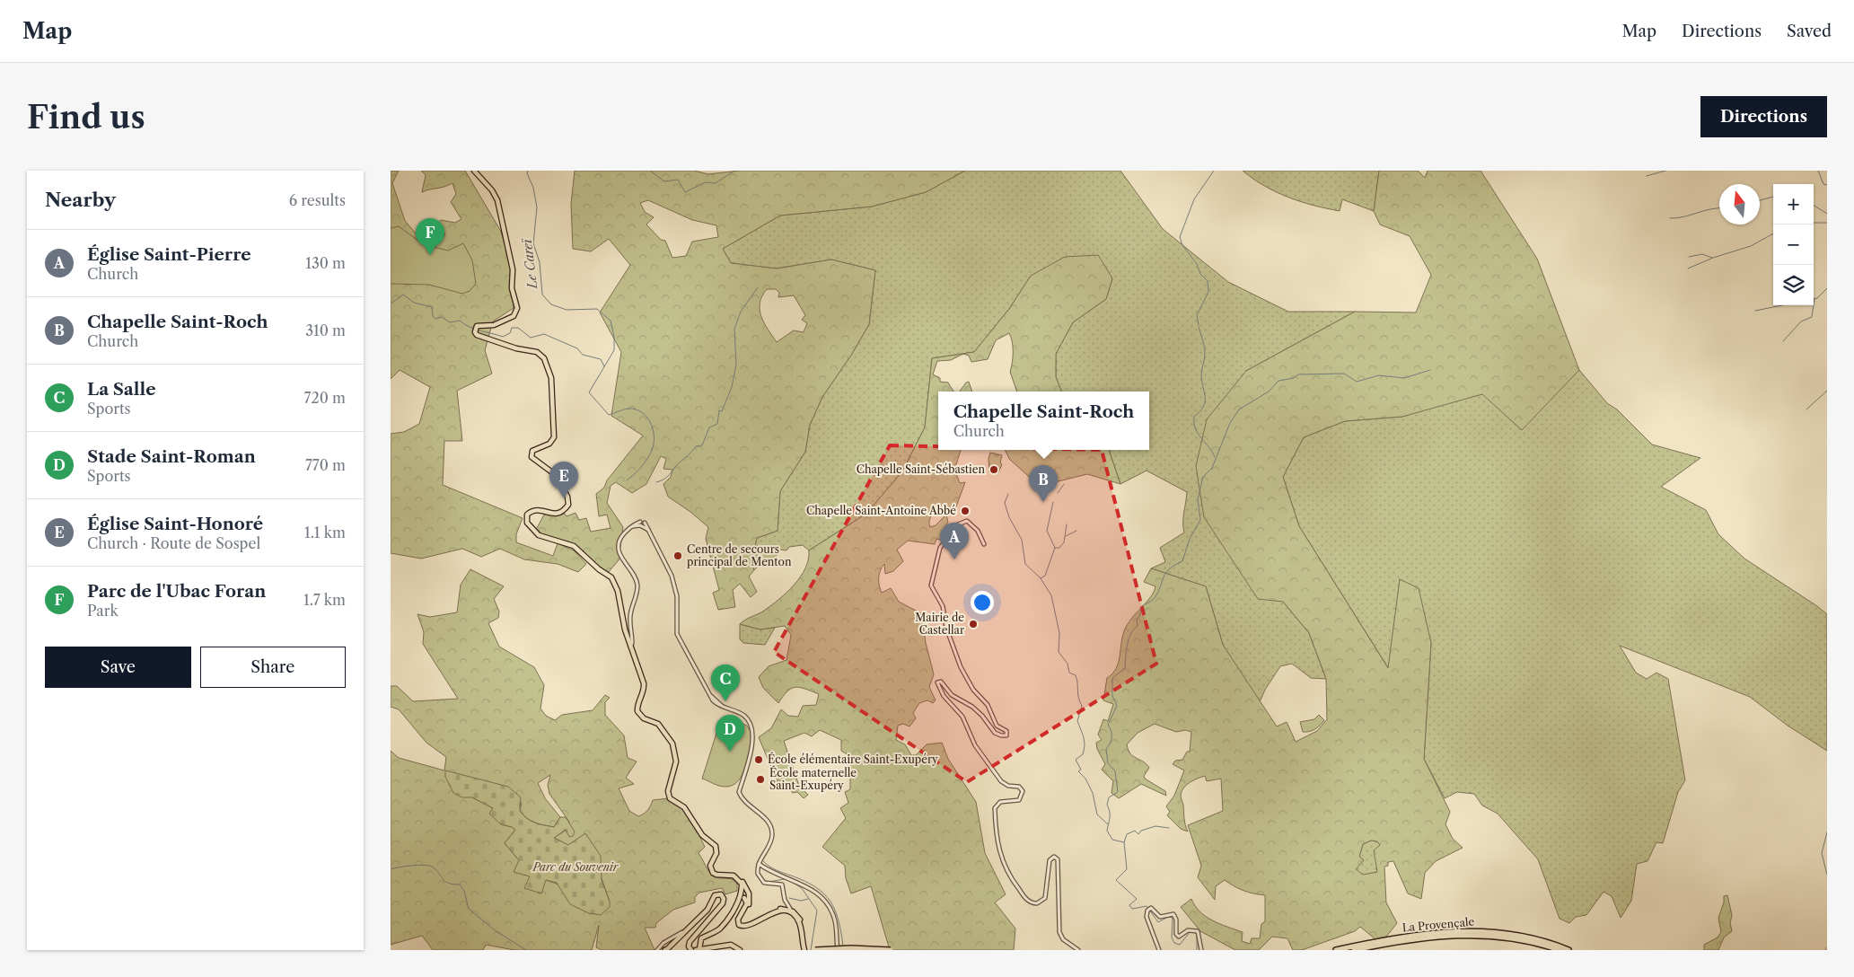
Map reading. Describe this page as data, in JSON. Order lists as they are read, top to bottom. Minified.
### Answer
{"streets":{"highway":["La Provençale"]},"water":["Le Careï"],"parks":["Parc du Souvenir"],"places":["Chapelle Saint-Sébastien","Chapelle Saint-Antoine Abbé","Centre de secours principal de Menton","Mairie de Castellar","École élémentaire Saint-Exupéry","École maternelle Saint-Exupéry"],"north":"top","page":{"header":"Map","nav":["Map","Directions","Saved"],"buttons":["Directions",["Save","Share"]],"title":"Find us","heading":["Nearby","6 results"],"map_buttons":["+","−"],"pins":["F","E","B","A","C","D"],"list":[{"mark":"A","name":"Église Saint-Pierre","note":"Church","value":"130 m"},{"mark":"B","name":"Chapelle Saint-Roch","note":"Church","value":"310 m"},{"mark":"C","name":"La Salle","note":"Sports","value":"720 m"},{"mark":"D","name":"Stade Saint-Roman","note":"Sports","value":"770 m"},{"mark":"E","name":"Église Saint-Honoré","note":"Church · Route de Sospel","value":"1.1 km"},{"mark":"F","name":"Parc de l'Ubac Foran","note":"Park","value":"1.7 km"}],"popup":["Chapelle Saint-Roch","Church"]}}
